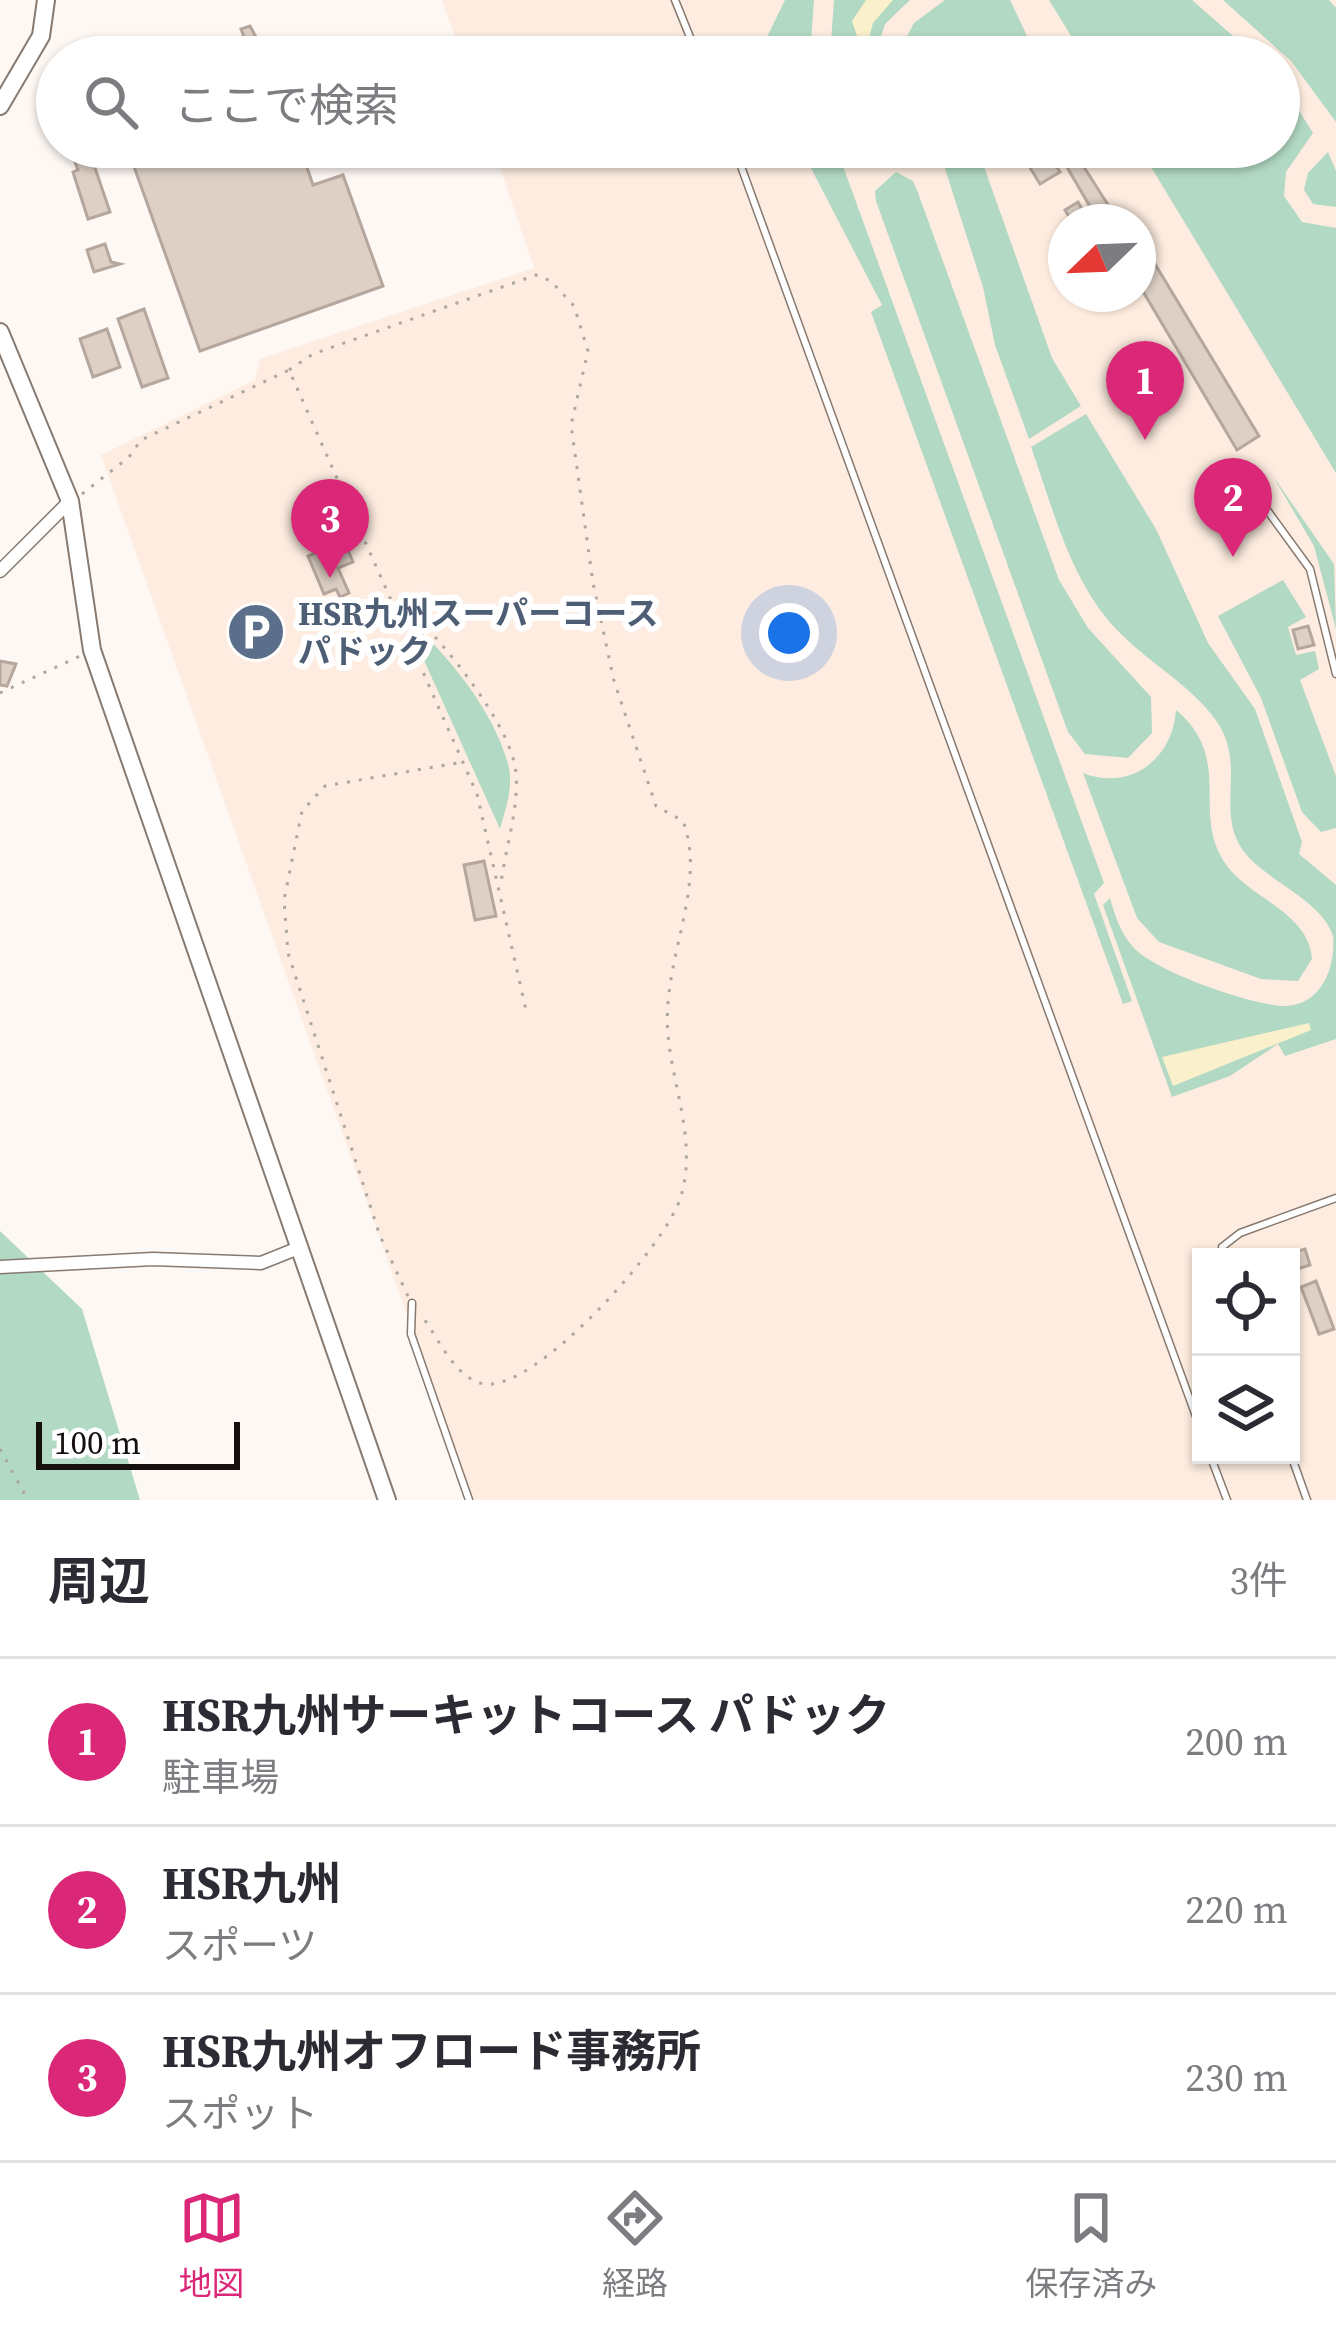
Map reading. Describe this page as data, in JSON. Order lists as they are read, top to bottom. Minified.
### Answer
{"places":{"parking":["HSR九州スーパーコース パドック"]},"scale_bar":"100 m","north":"bottom left","page":{"search":"ここで検索","pins":["1","2","3"],"scale":"100 m","heading":["周辺","3件"],"list":[{"mark":"1","name":"HSR九州サーキットコース パドック","note":"駐車場","value":"200 m"},{"mark":"2","name":"HSR九州","note":"スポーツ","value":"220 m"},{"mark":"3","name":"HSR九州オフロード事務所","note":"スポット","value":"230 m"}],"nav":["地図","経路","保存済み"]}}
